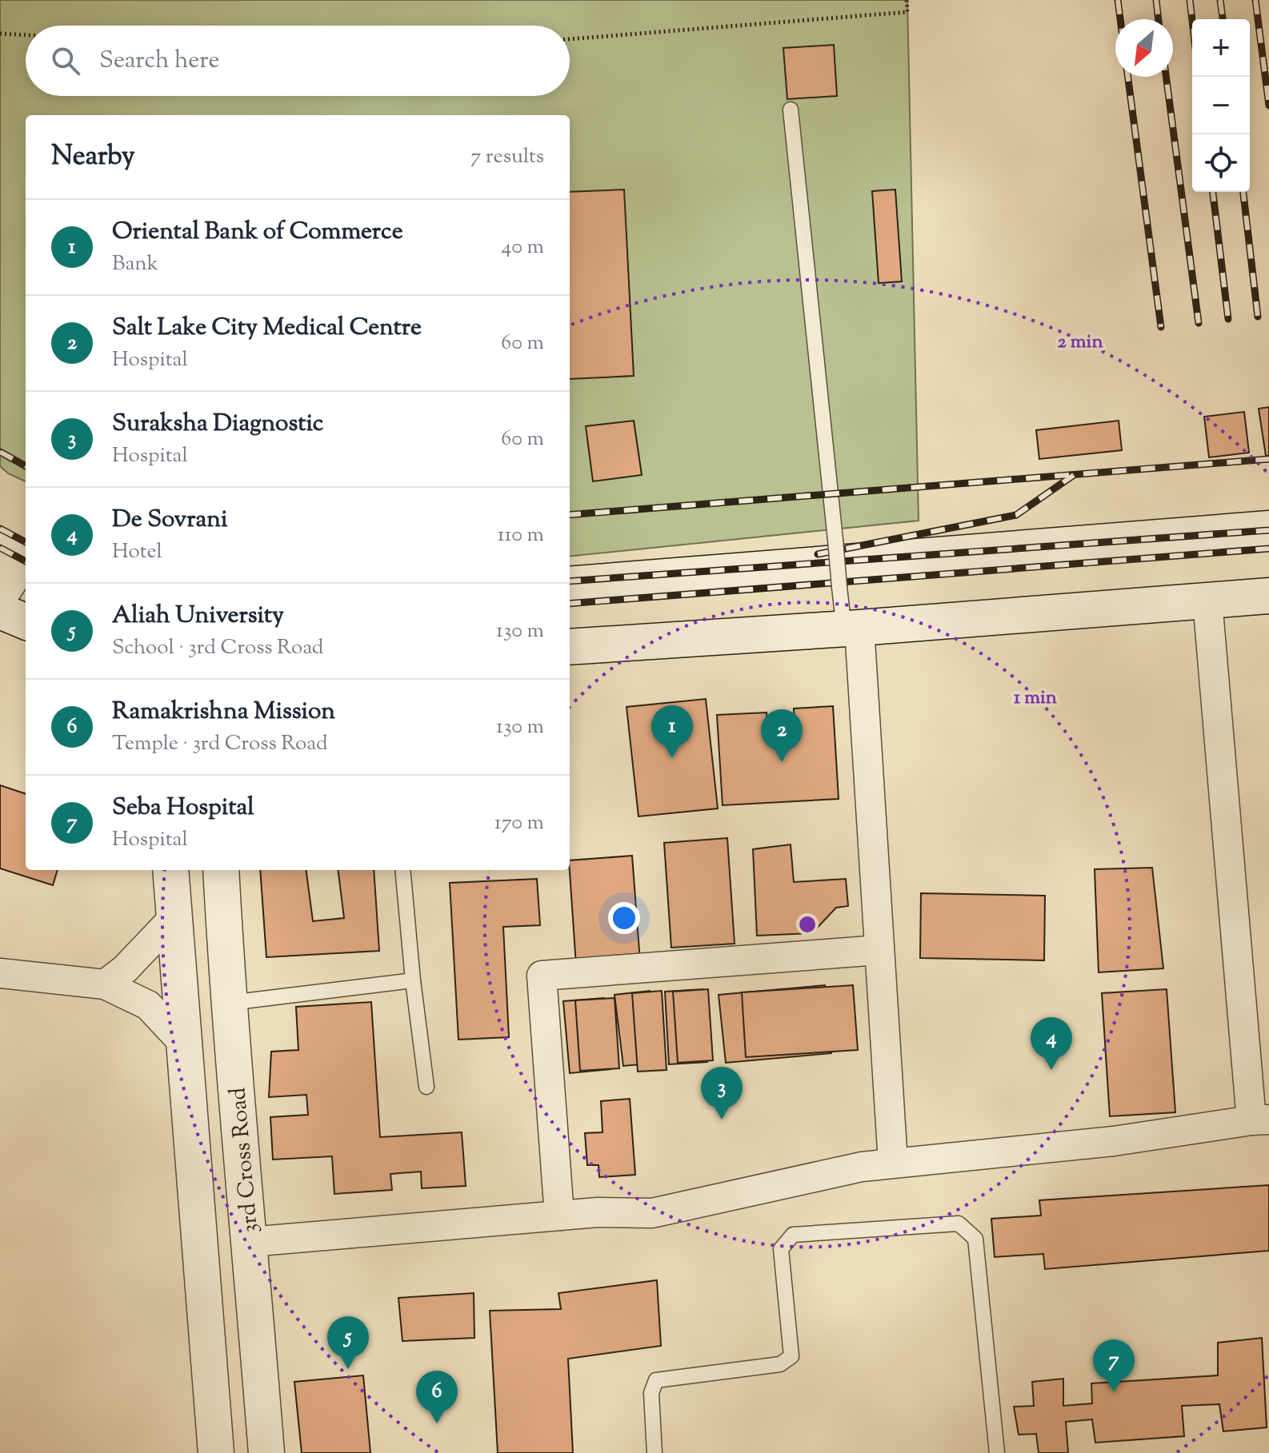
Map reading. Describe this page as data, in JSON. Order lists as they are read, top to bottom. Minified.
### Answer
{"streets":{"main road":["3rd Cross Road"]},"north":"bottom left","page":{"map_buttons":["+","−"],"search":"Search here","heading":["Nearby","7 results"],"list":[{"mark":"1","name":"Oriental Bank of Commerce","note":"Bank","value":"40 m"},{"mark":"2","name":"Salt Lake City Medical Centre","note":"Hospital","value":"60 m"},{"mark":"3","name":"Suraksha Diagnostic","note":"Hospital","value":"60 m"},{"mark":"4","name":"De Sovrani","note":"Hotel","value":"110 m"},{"mark":"5","name":"Aliah University","note":"School · 3rd Cross Road","value":"130 m"},{"mark":"6","name":"Ramakrishna Mission","note":"Temple · 3rd Cross Road","value":"130 m"},{"mark":"7","name":"Seba Hospital","note":"Hospital","value":"170 m"}],"pins":["1","2","4","3","5","7","6"]},"rings":["2 min","1 min"]}
